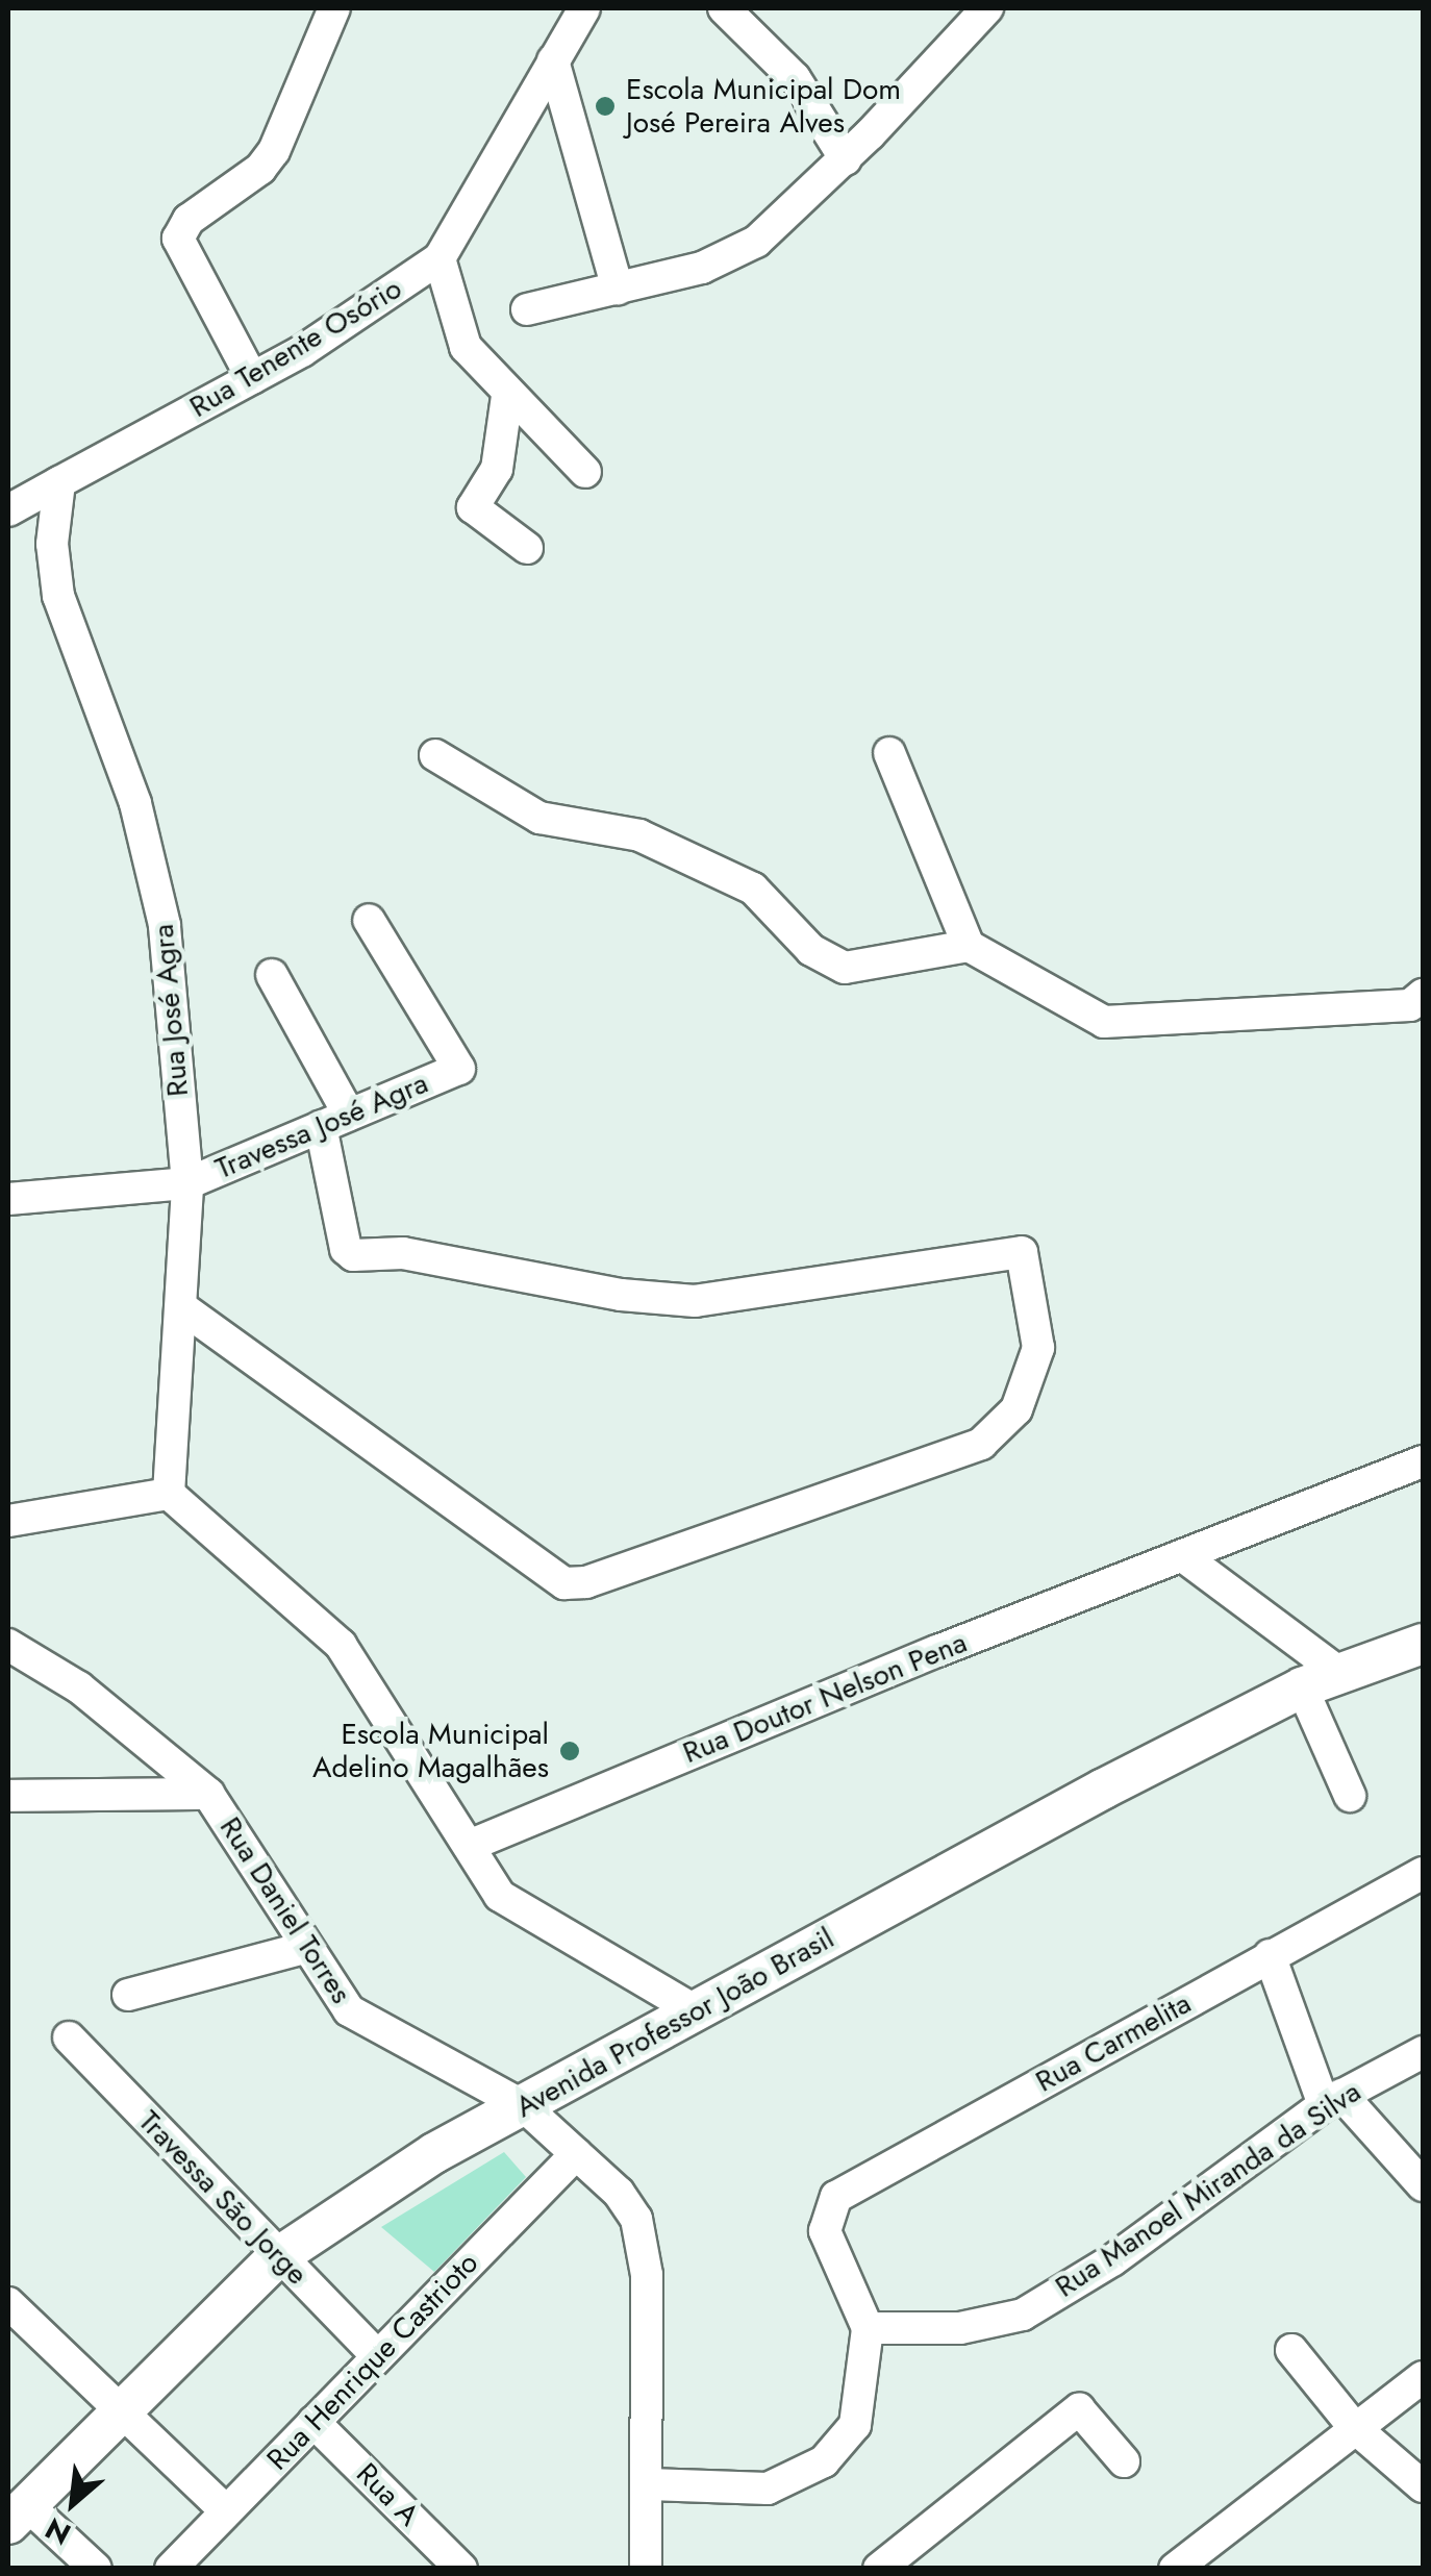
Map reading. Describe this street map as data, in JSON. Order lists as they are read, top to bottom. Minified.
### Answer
{"streets":{"main road":["Avenida Professor João Brasil"],"street":["Rua Tenente Osório","Rua José Agra","Travessa José Agra","Rua Doutor Nelson Pena","Rua Daniel Torres","Rua Carmelita","Rua Manoel Miranda da Silva","Travessa São Jorge","Rua Henrique Castrioto","Rua A"]},"crossings":[["Rua Tenente Osório","Rua José Agra"],["Rua José Agra","Travessa José Agra"],["Rua Daniel Torres","Avenida Professor João Brasil"],["Rua Daniel Torres","Rua Henrique Castrioto"],["Avenida Professor João Brasil","Travessa São Jorge"],["Rua Carmelita","Rua Manoel Miranda da Silva"],["Travessa São Jorge","Rua Henrique Castrioto"],["Rua Henrique Castrioto","Rua A"]],"places":["Escola Municipal Dom José Pereira Alves","Escola Municipal Adelino Magalhães"],"north":"bottom left"}
